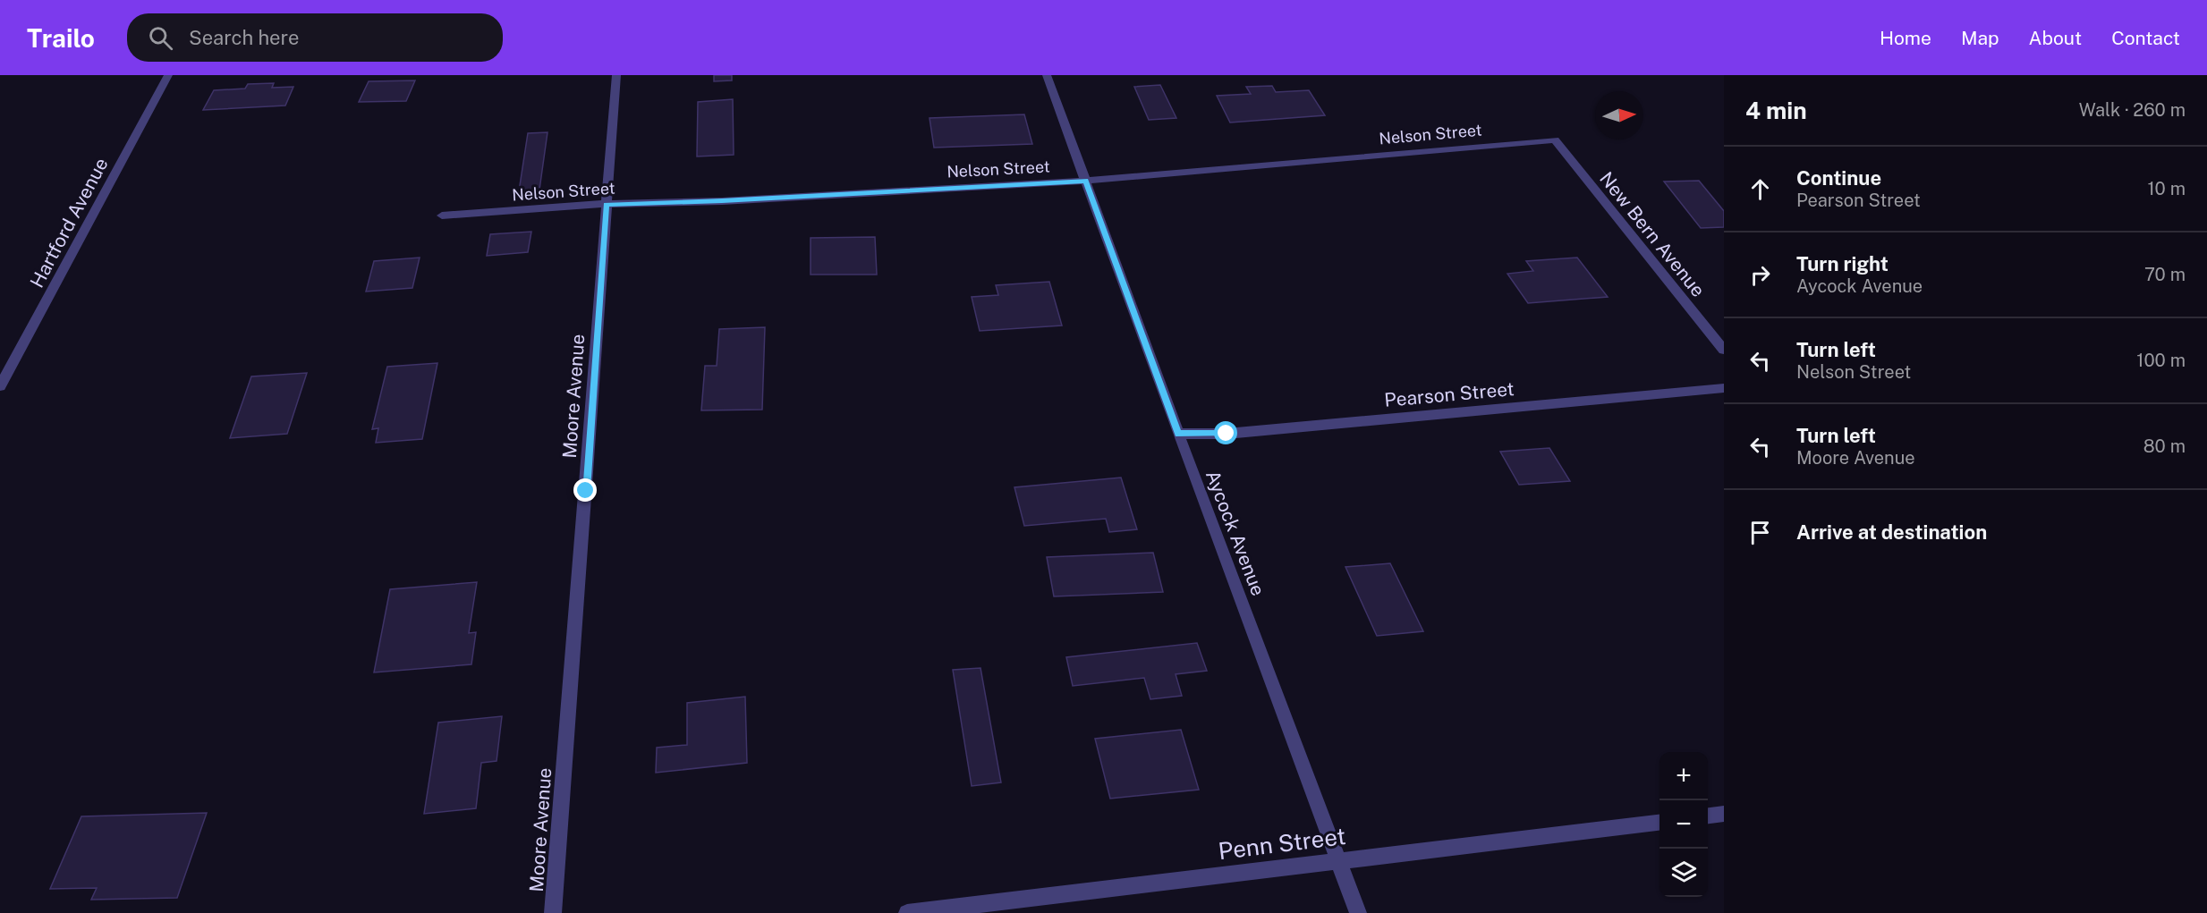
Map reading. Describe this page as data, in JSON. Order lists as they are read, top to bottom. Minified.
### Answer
{"streets":{"street":["Nelson Street","Hartford Avenue","New Bern Avenue","Pearson Street","Moore Avenue","Aycock Avenue","Penn Street"]},"crossings":[["Nelson Street","New Bern Avenue"],["Nelson Street","Moore Avenue"],["Nelson Street","Aycock Avenue"],["Pearson Street","Aycock Avenue"],["Aycock Avenue","Penn Street"]],"north":"right","page":{"header":"Trailo","search":"Search here","nav":["Home","Map","About","Contact"],"heading":["4 min","Walk · 260 m"],"list":[["Continue","Pearson Street","10 m"],["Turn right","Aycock Avenue","70 m"],["Turn left","Nelson Street","100 m"],["Turn left","Moore Avenue","80 m"],"Arrive at destination"],"map_buttons":["+","−"]}}
